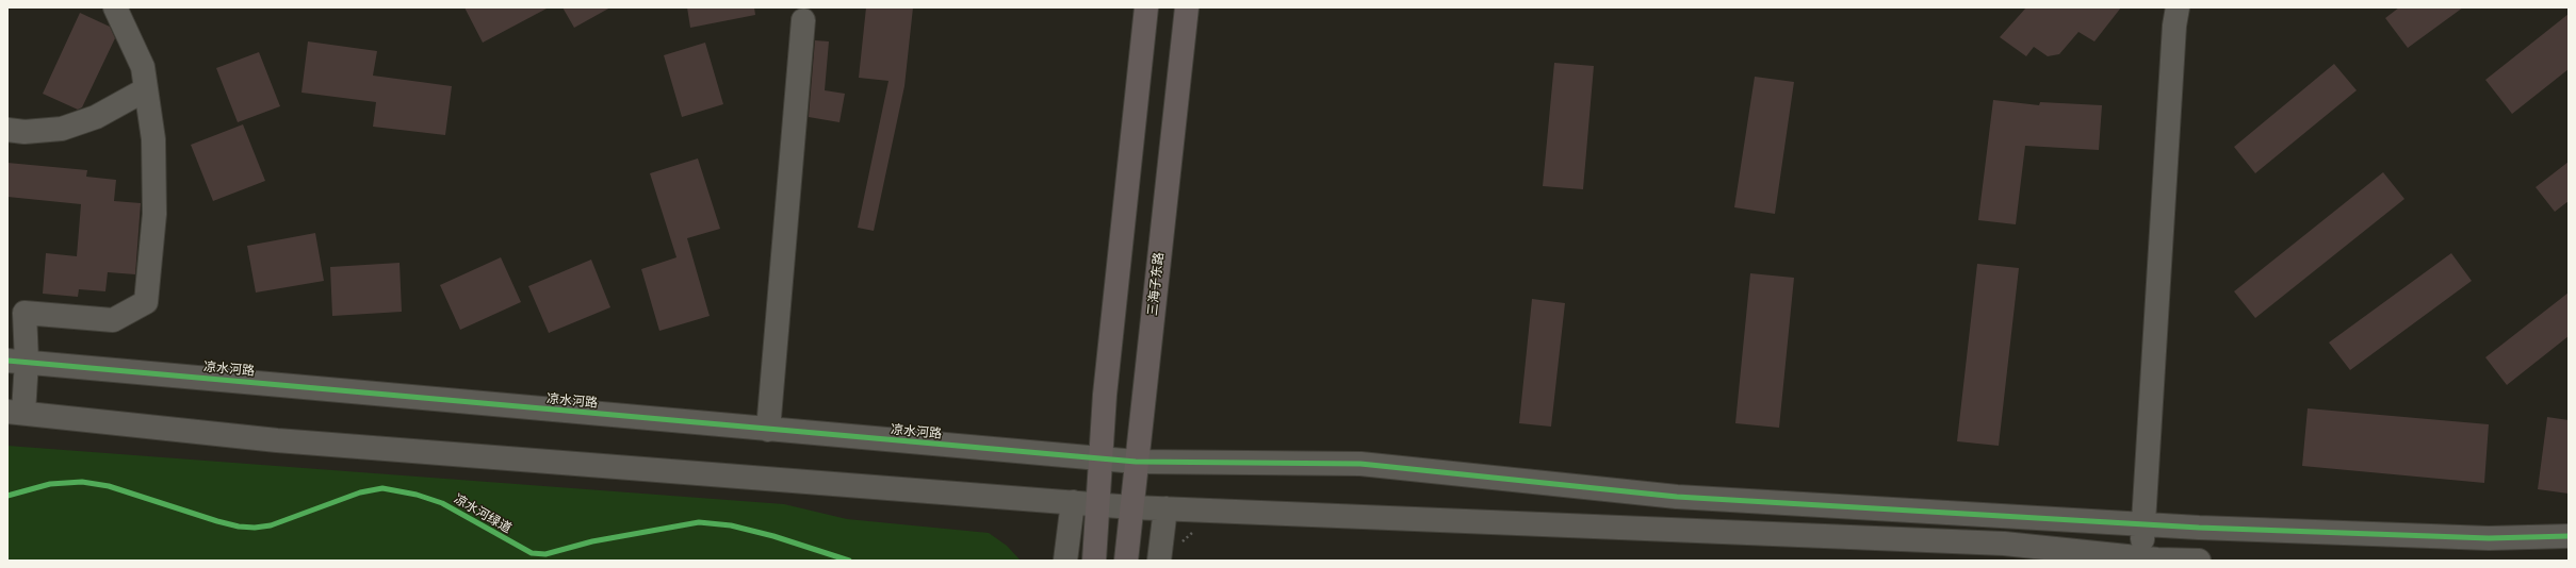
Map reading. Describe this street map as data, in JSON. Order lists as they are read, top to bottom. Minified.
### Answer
{"streets":{"main road":["三海子东路"],"street":["凉水河路"],"cycle path":["凉水河绿道"]},"crossings":[["三海子东路","凉水河路"]]}
